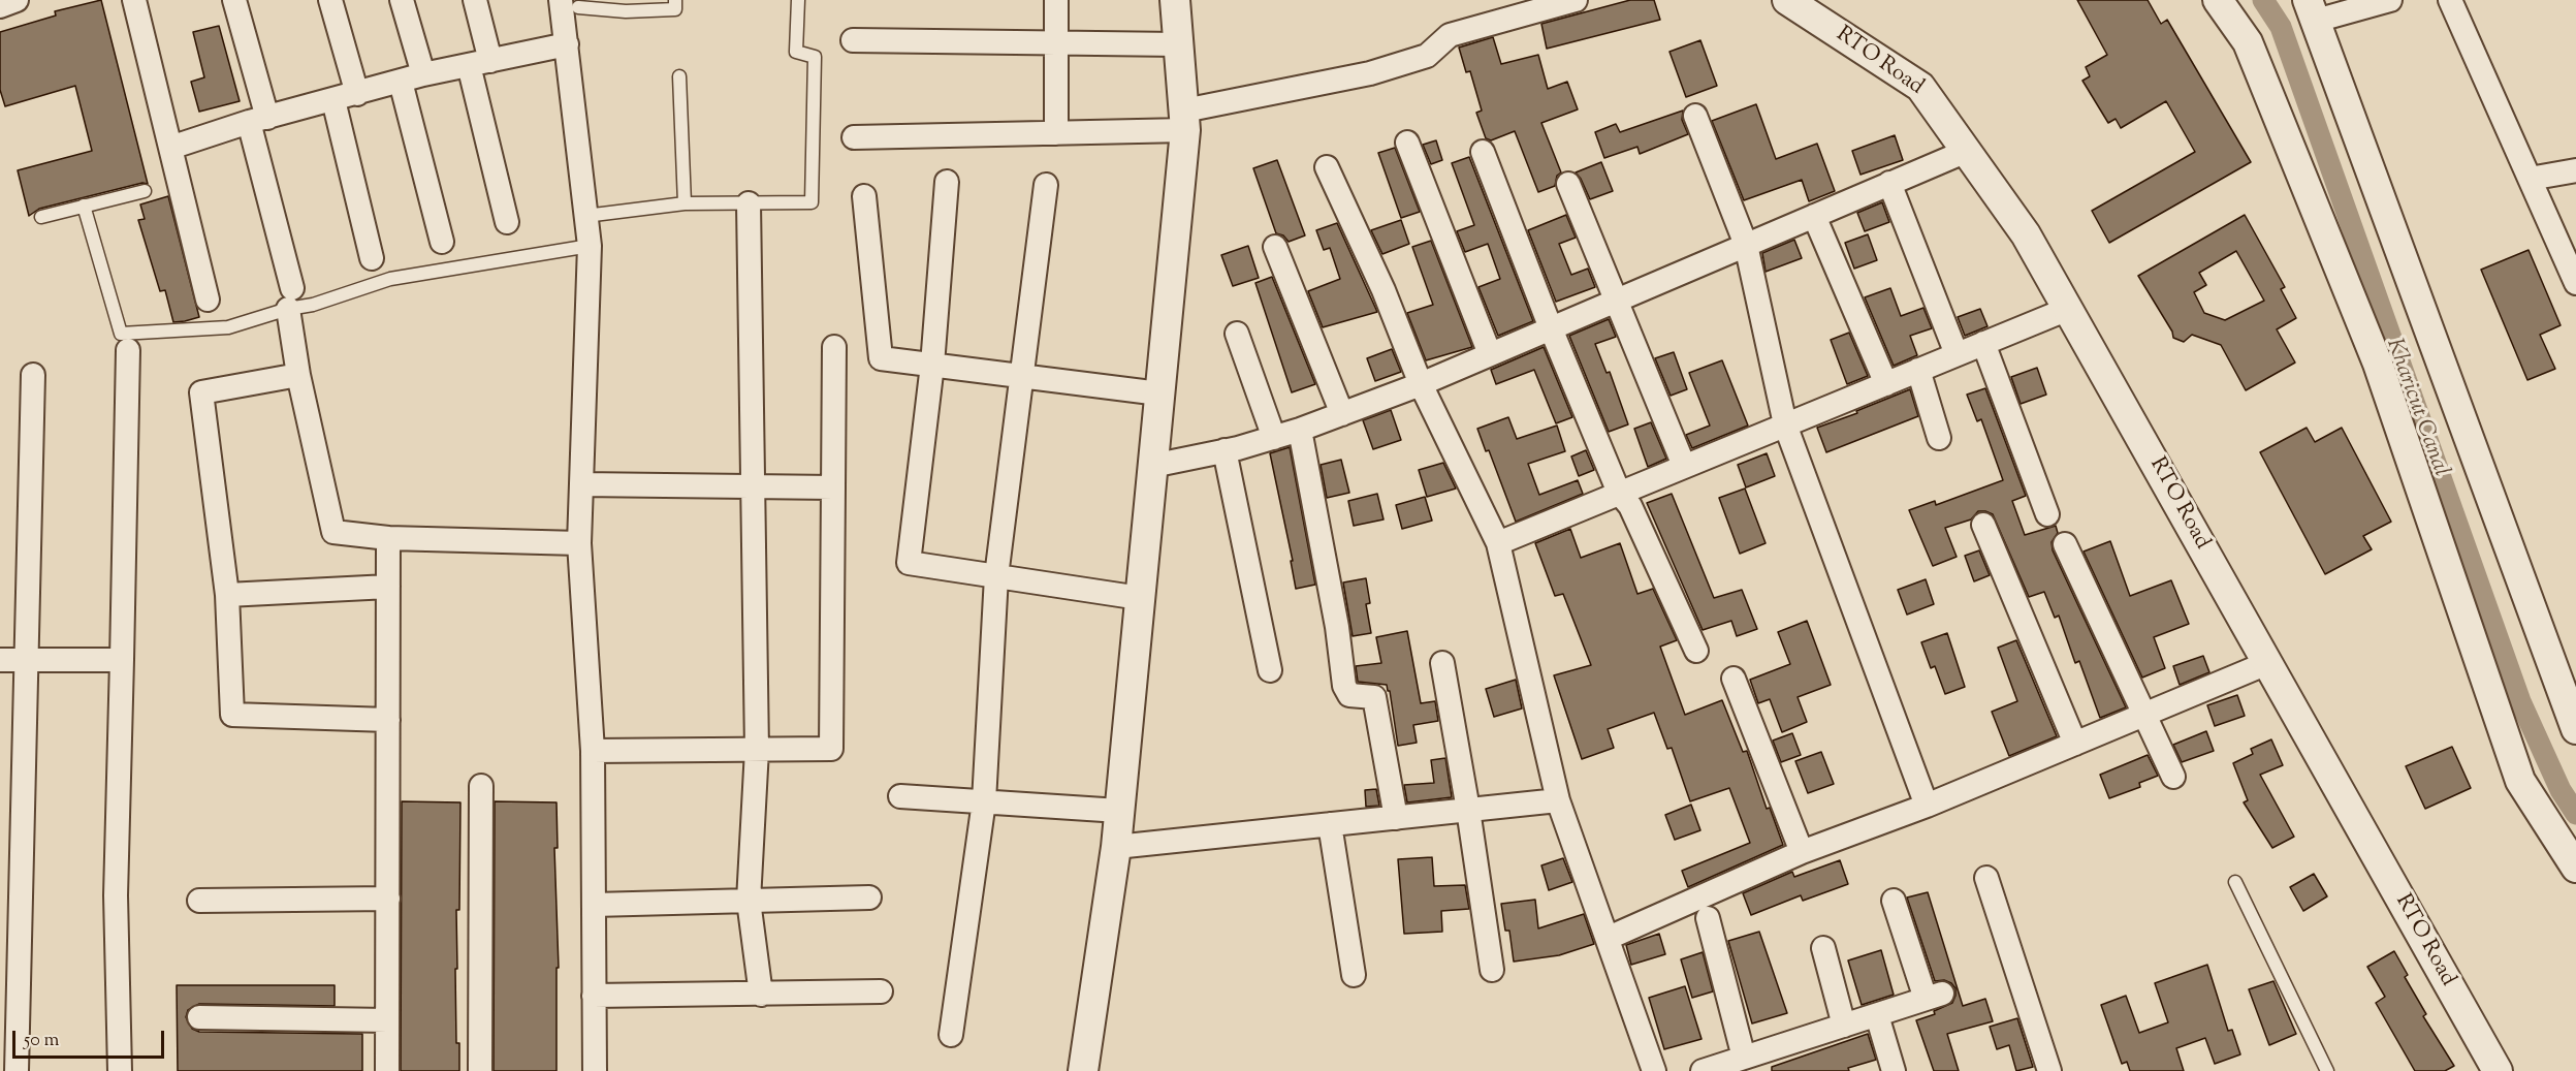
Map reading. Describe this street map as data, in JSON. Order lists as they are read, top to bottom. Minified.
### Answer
{"streets":{"street":["RTO Road"]},"water":["Kharicut Canal"],"scale_bar":"50 m"}
